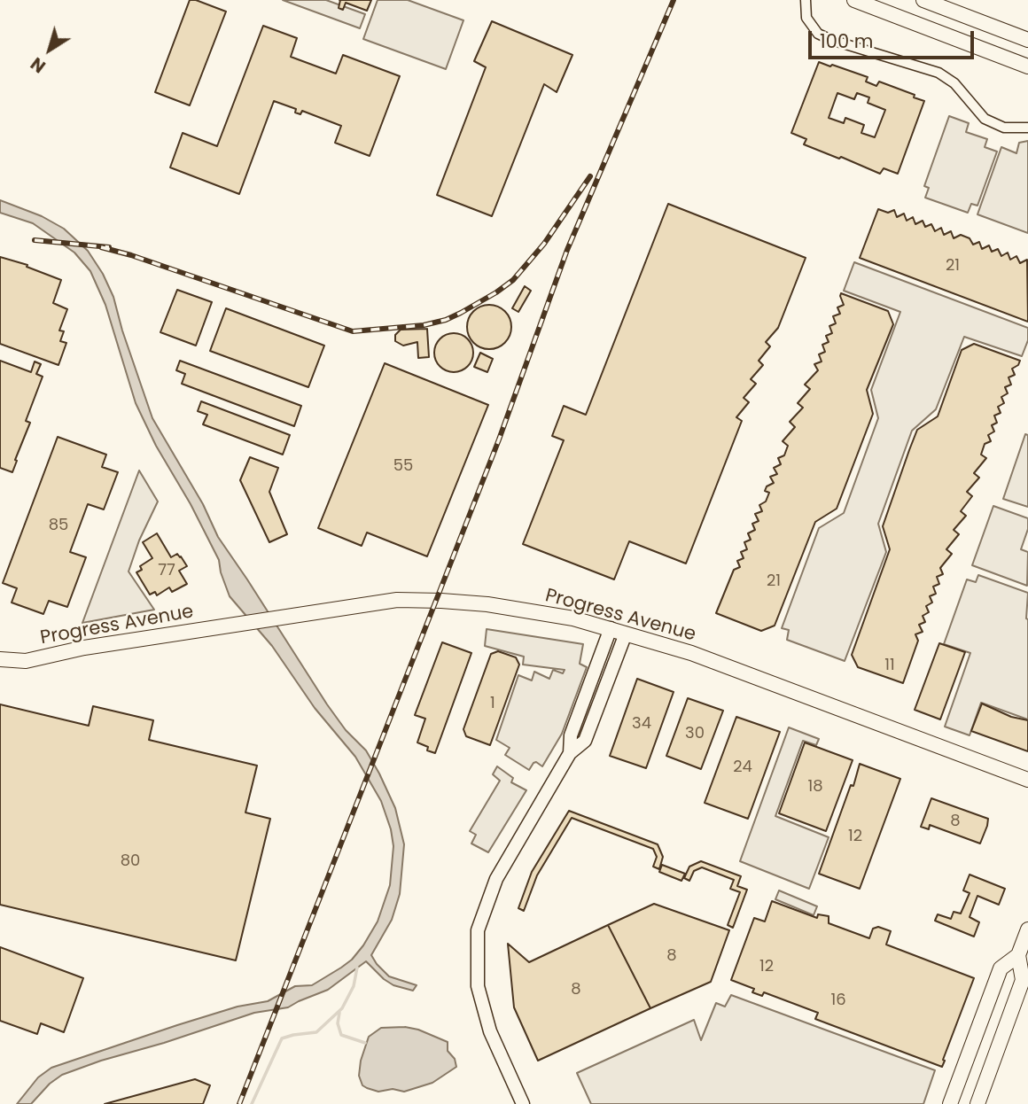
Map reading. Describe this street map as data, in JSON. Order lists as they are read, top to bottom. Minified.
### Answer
{"streets":{"main road":["Progress Avenue"]},"house_numbers":["21","55","85","77","21","11","1","34","30","24","18","8","12","80","8","12","8","16"],"scale_bar":"100 m","north":"bottom left"}
